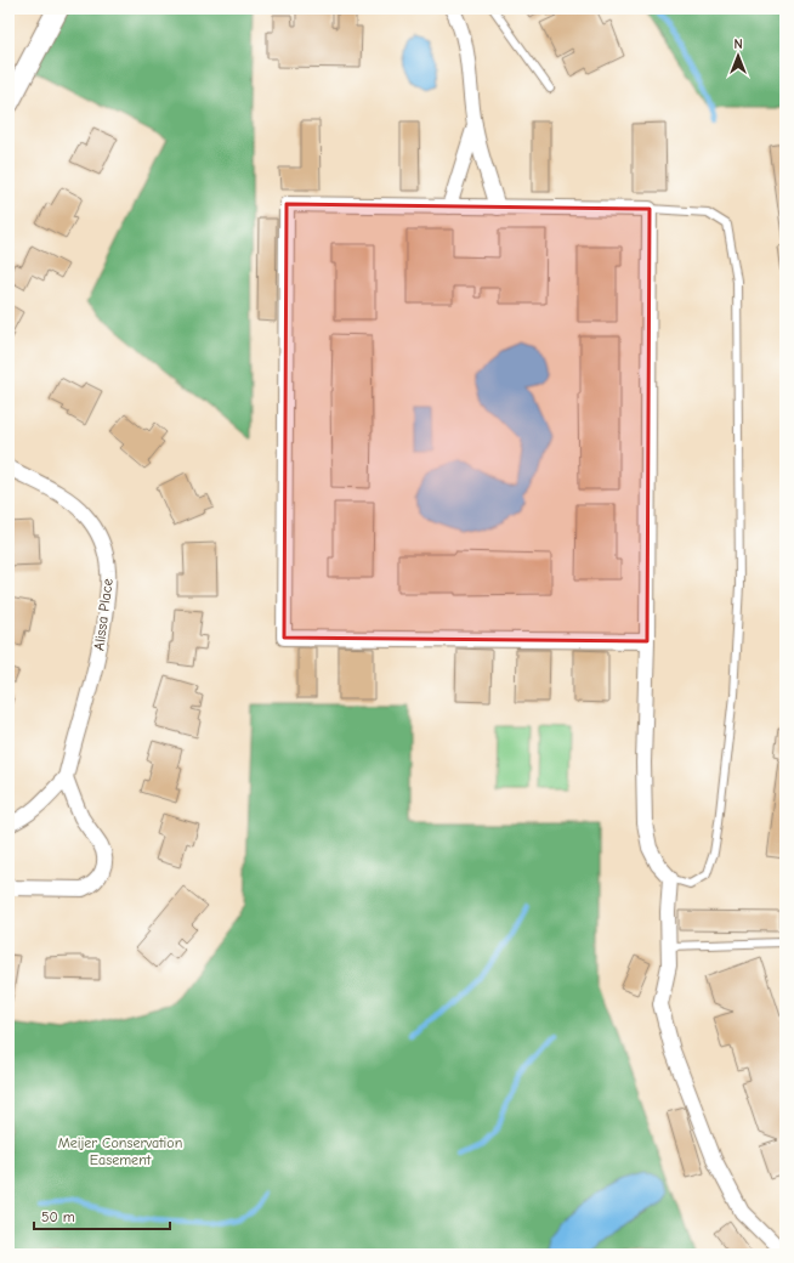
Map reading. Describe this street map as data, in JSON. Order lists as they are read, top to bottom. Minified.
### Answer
{"streets":{"street":["Alissa Place"]},"parks":["Meijer Conservation Easement"],"scale_bar":"50 m","north":"top"}
